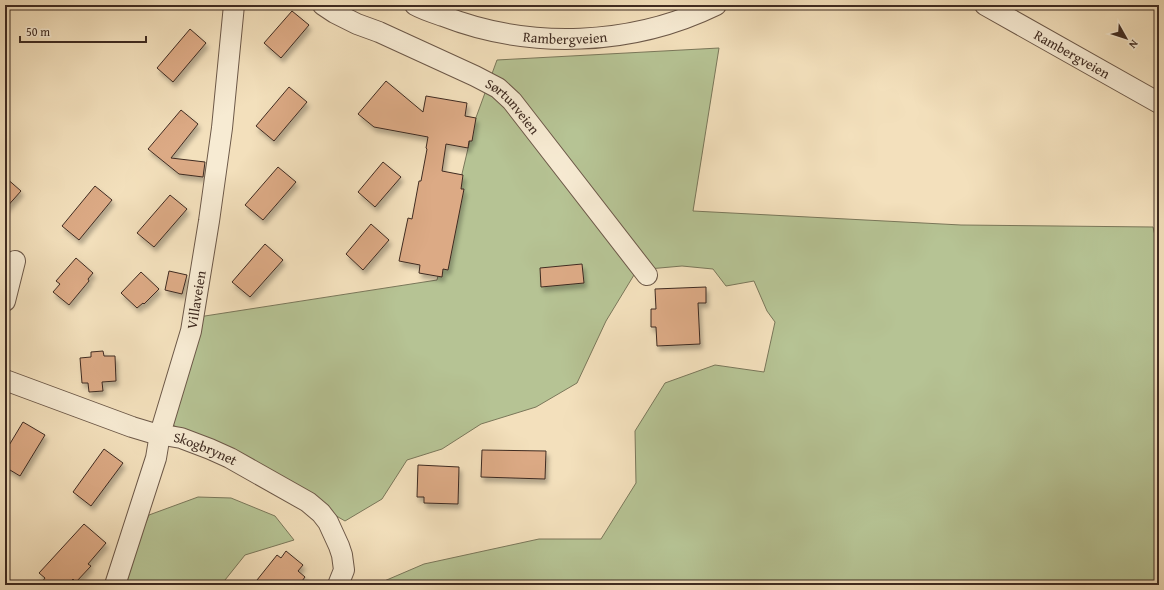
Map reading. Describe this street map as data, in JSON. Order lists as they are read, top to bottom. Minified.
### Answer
{"streets":{"street":["Rambergveien","Sørtunveien","Villaveien","Skogbrynet"]},"crossings":[["Villaveien","Skogbrynet"]],"scale_bar":"50 m","north":"bottom right"}
